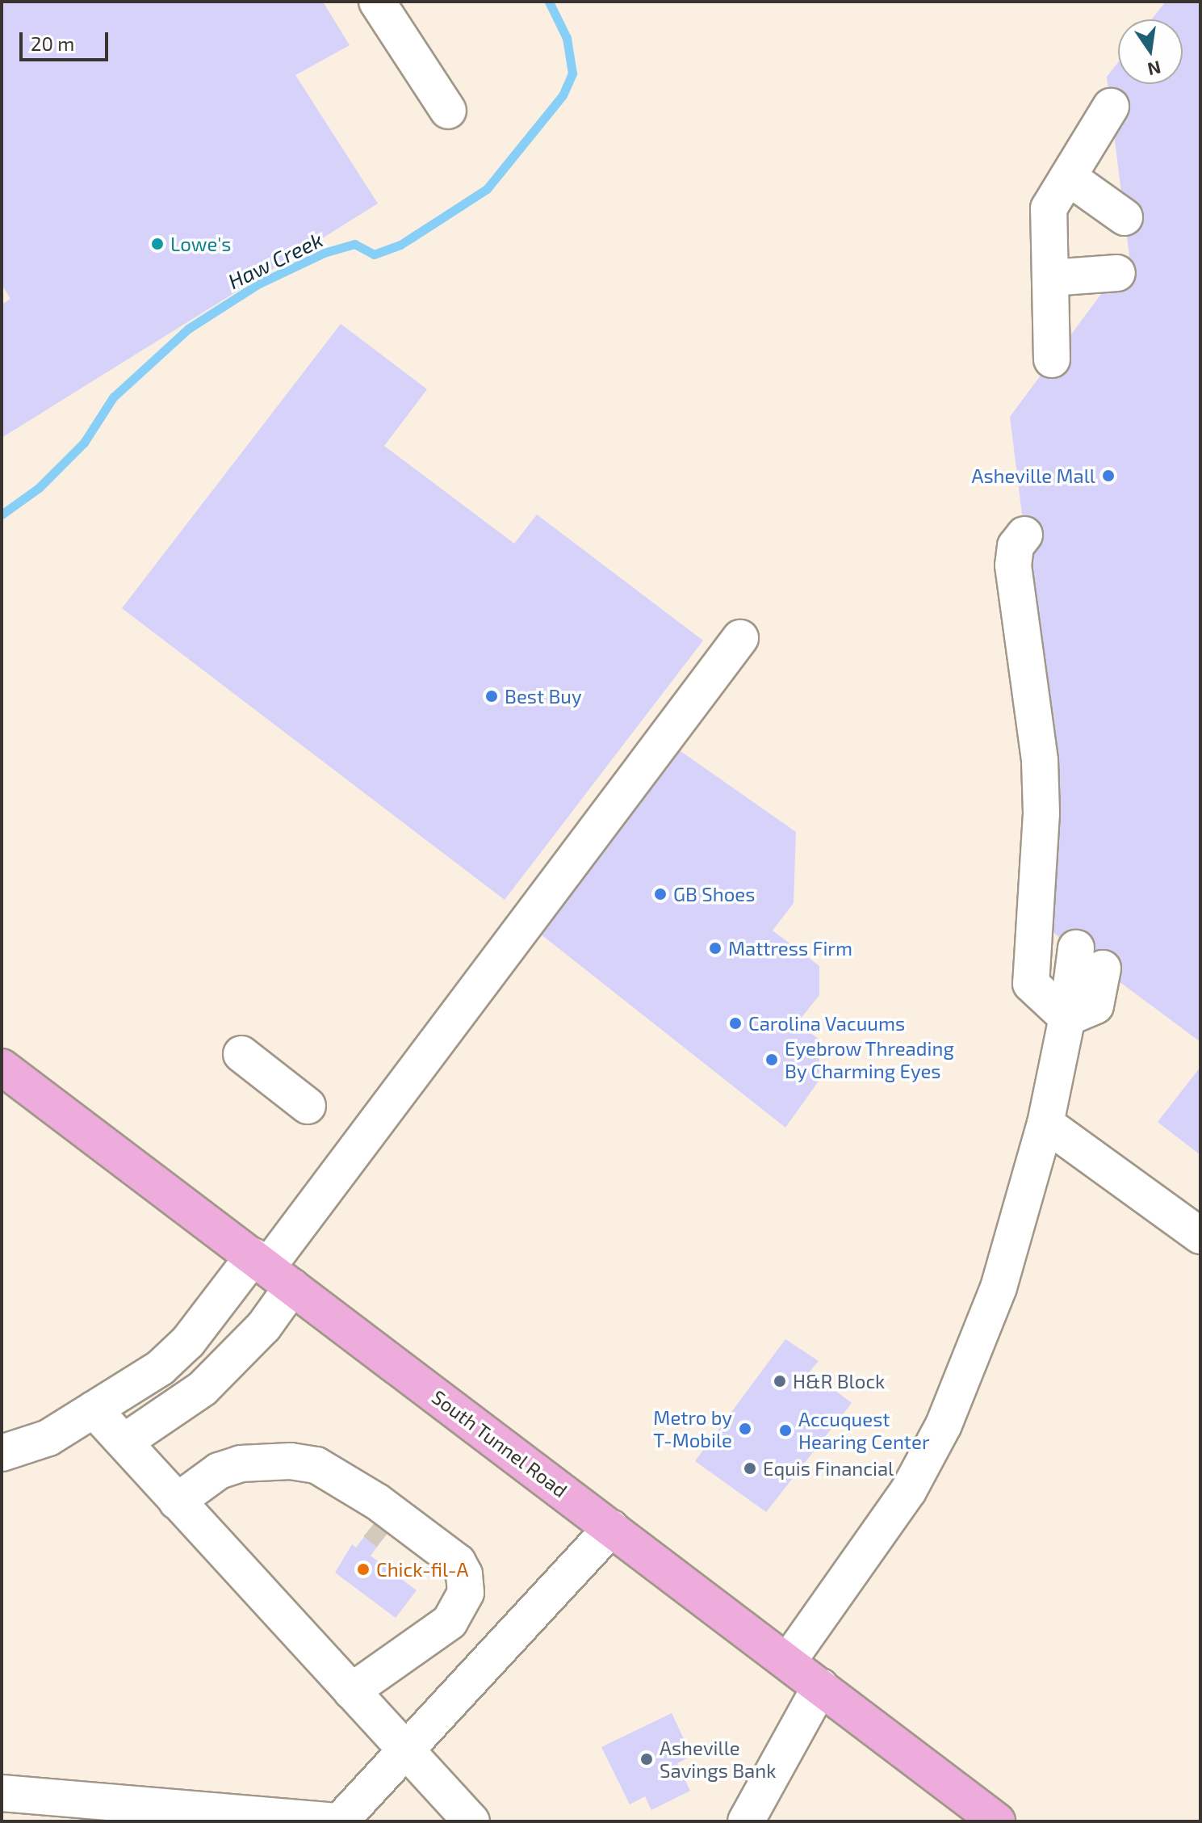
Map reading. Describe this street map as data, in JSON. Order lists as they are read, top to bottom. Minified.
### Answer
{"streets":{"main road":["South Tunnel Road"]},"water":["Haw Creek"],"places":["Lowe's","Asheville Mall","Best Buy","GB Shoes","Mattress Firm","Carolina Vacuums","Eyebrow Threading By Charming Eyes","H&R Block","Metro by T-Mobile","Accuquest Hearing Center","Equis Financial","Chick-fil-A","Asheville Savings Bank"],"scale_bar":"20 m","north":"bottom"}
